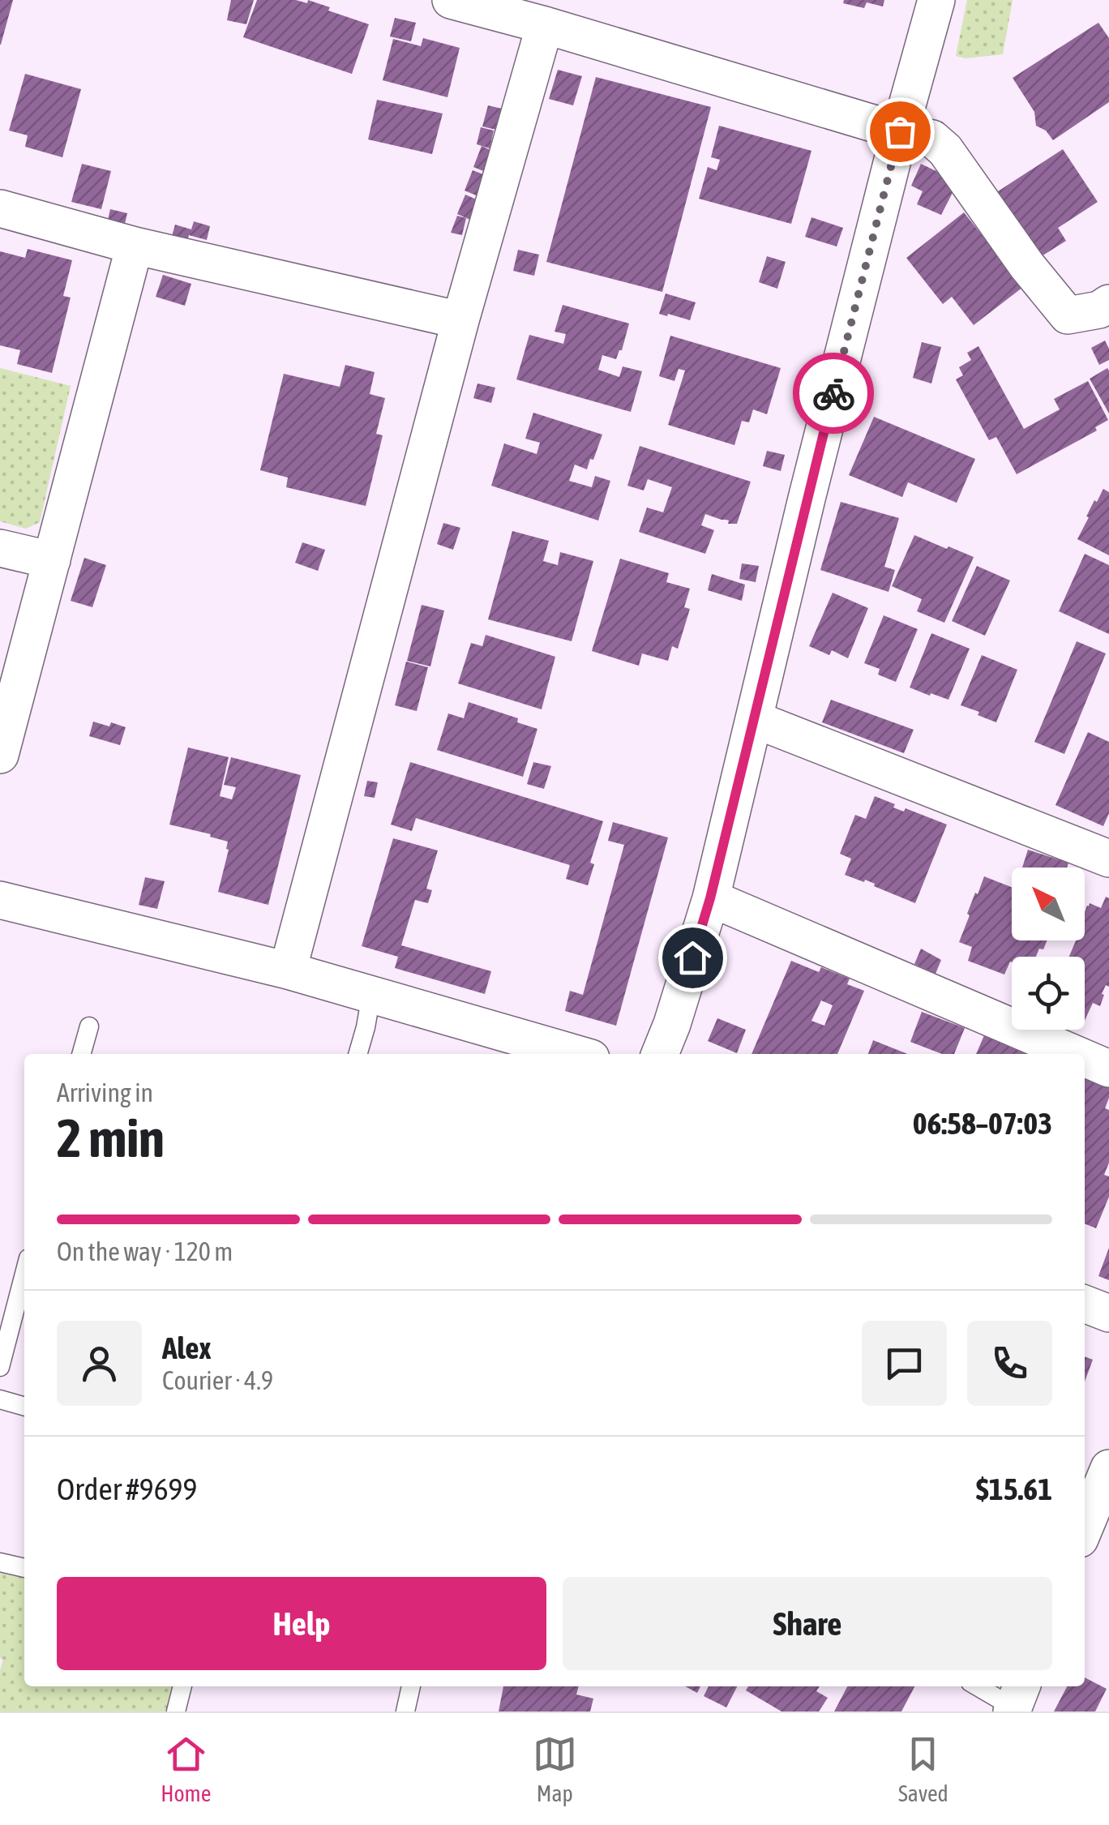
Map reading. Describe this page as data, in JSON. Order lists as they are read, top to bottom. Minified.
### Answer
{"north":"top left","page":{"heading":["2 min","Arriving in","06:58–07:03"],"panel":["Alex","Courier · 4.9","Order #9699","$15.61"],"bar":"On the way · 120 m","buttons":["Help","Share"],"tabs":["Home","Map","Saved"]}}
